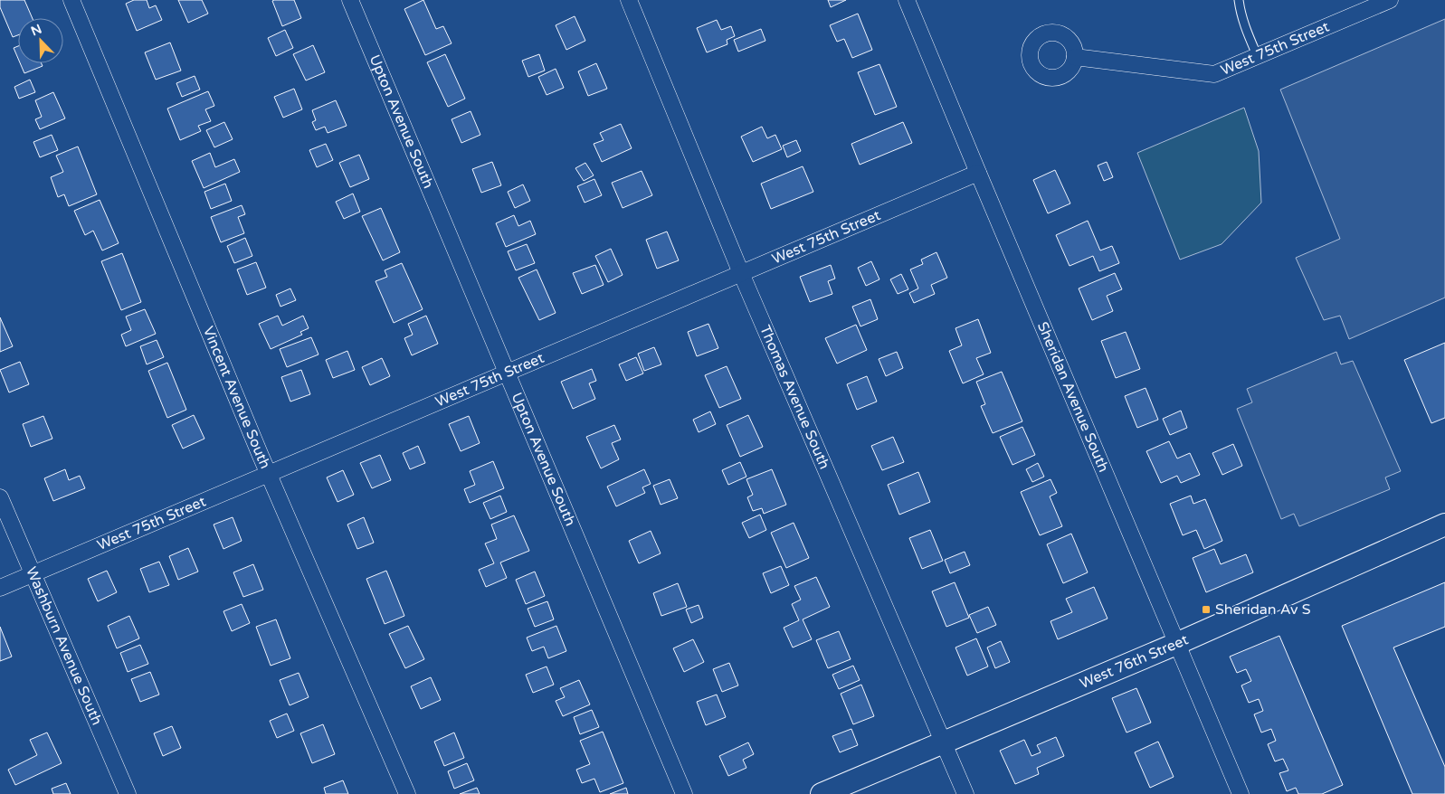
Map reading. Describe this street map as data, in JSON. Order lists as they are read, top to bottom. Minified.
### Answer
{"streets":{"street":["West 75th Street","Upton Avenue South","Sheridan Avenue South","Vincent Avenue South","Thomas Avenue South","Washburn Avenue South","West 76th Street"]},"crossings":[["West 75th Street","Upton Avenue South"],["West 75th Street","Sheridan Avenue South"],["West 75th Street","Vincent Avenue South"],["West 75th Street","Thomas Avenue South"],["West 75th Street","Washburn Avenue South"],["Sheridan Avenue South","West 76th Street"],["Thomas Avenue South","West 76th Street"]],"places":{"transit":["Sheridan Av S"]},"north":"top left"}
